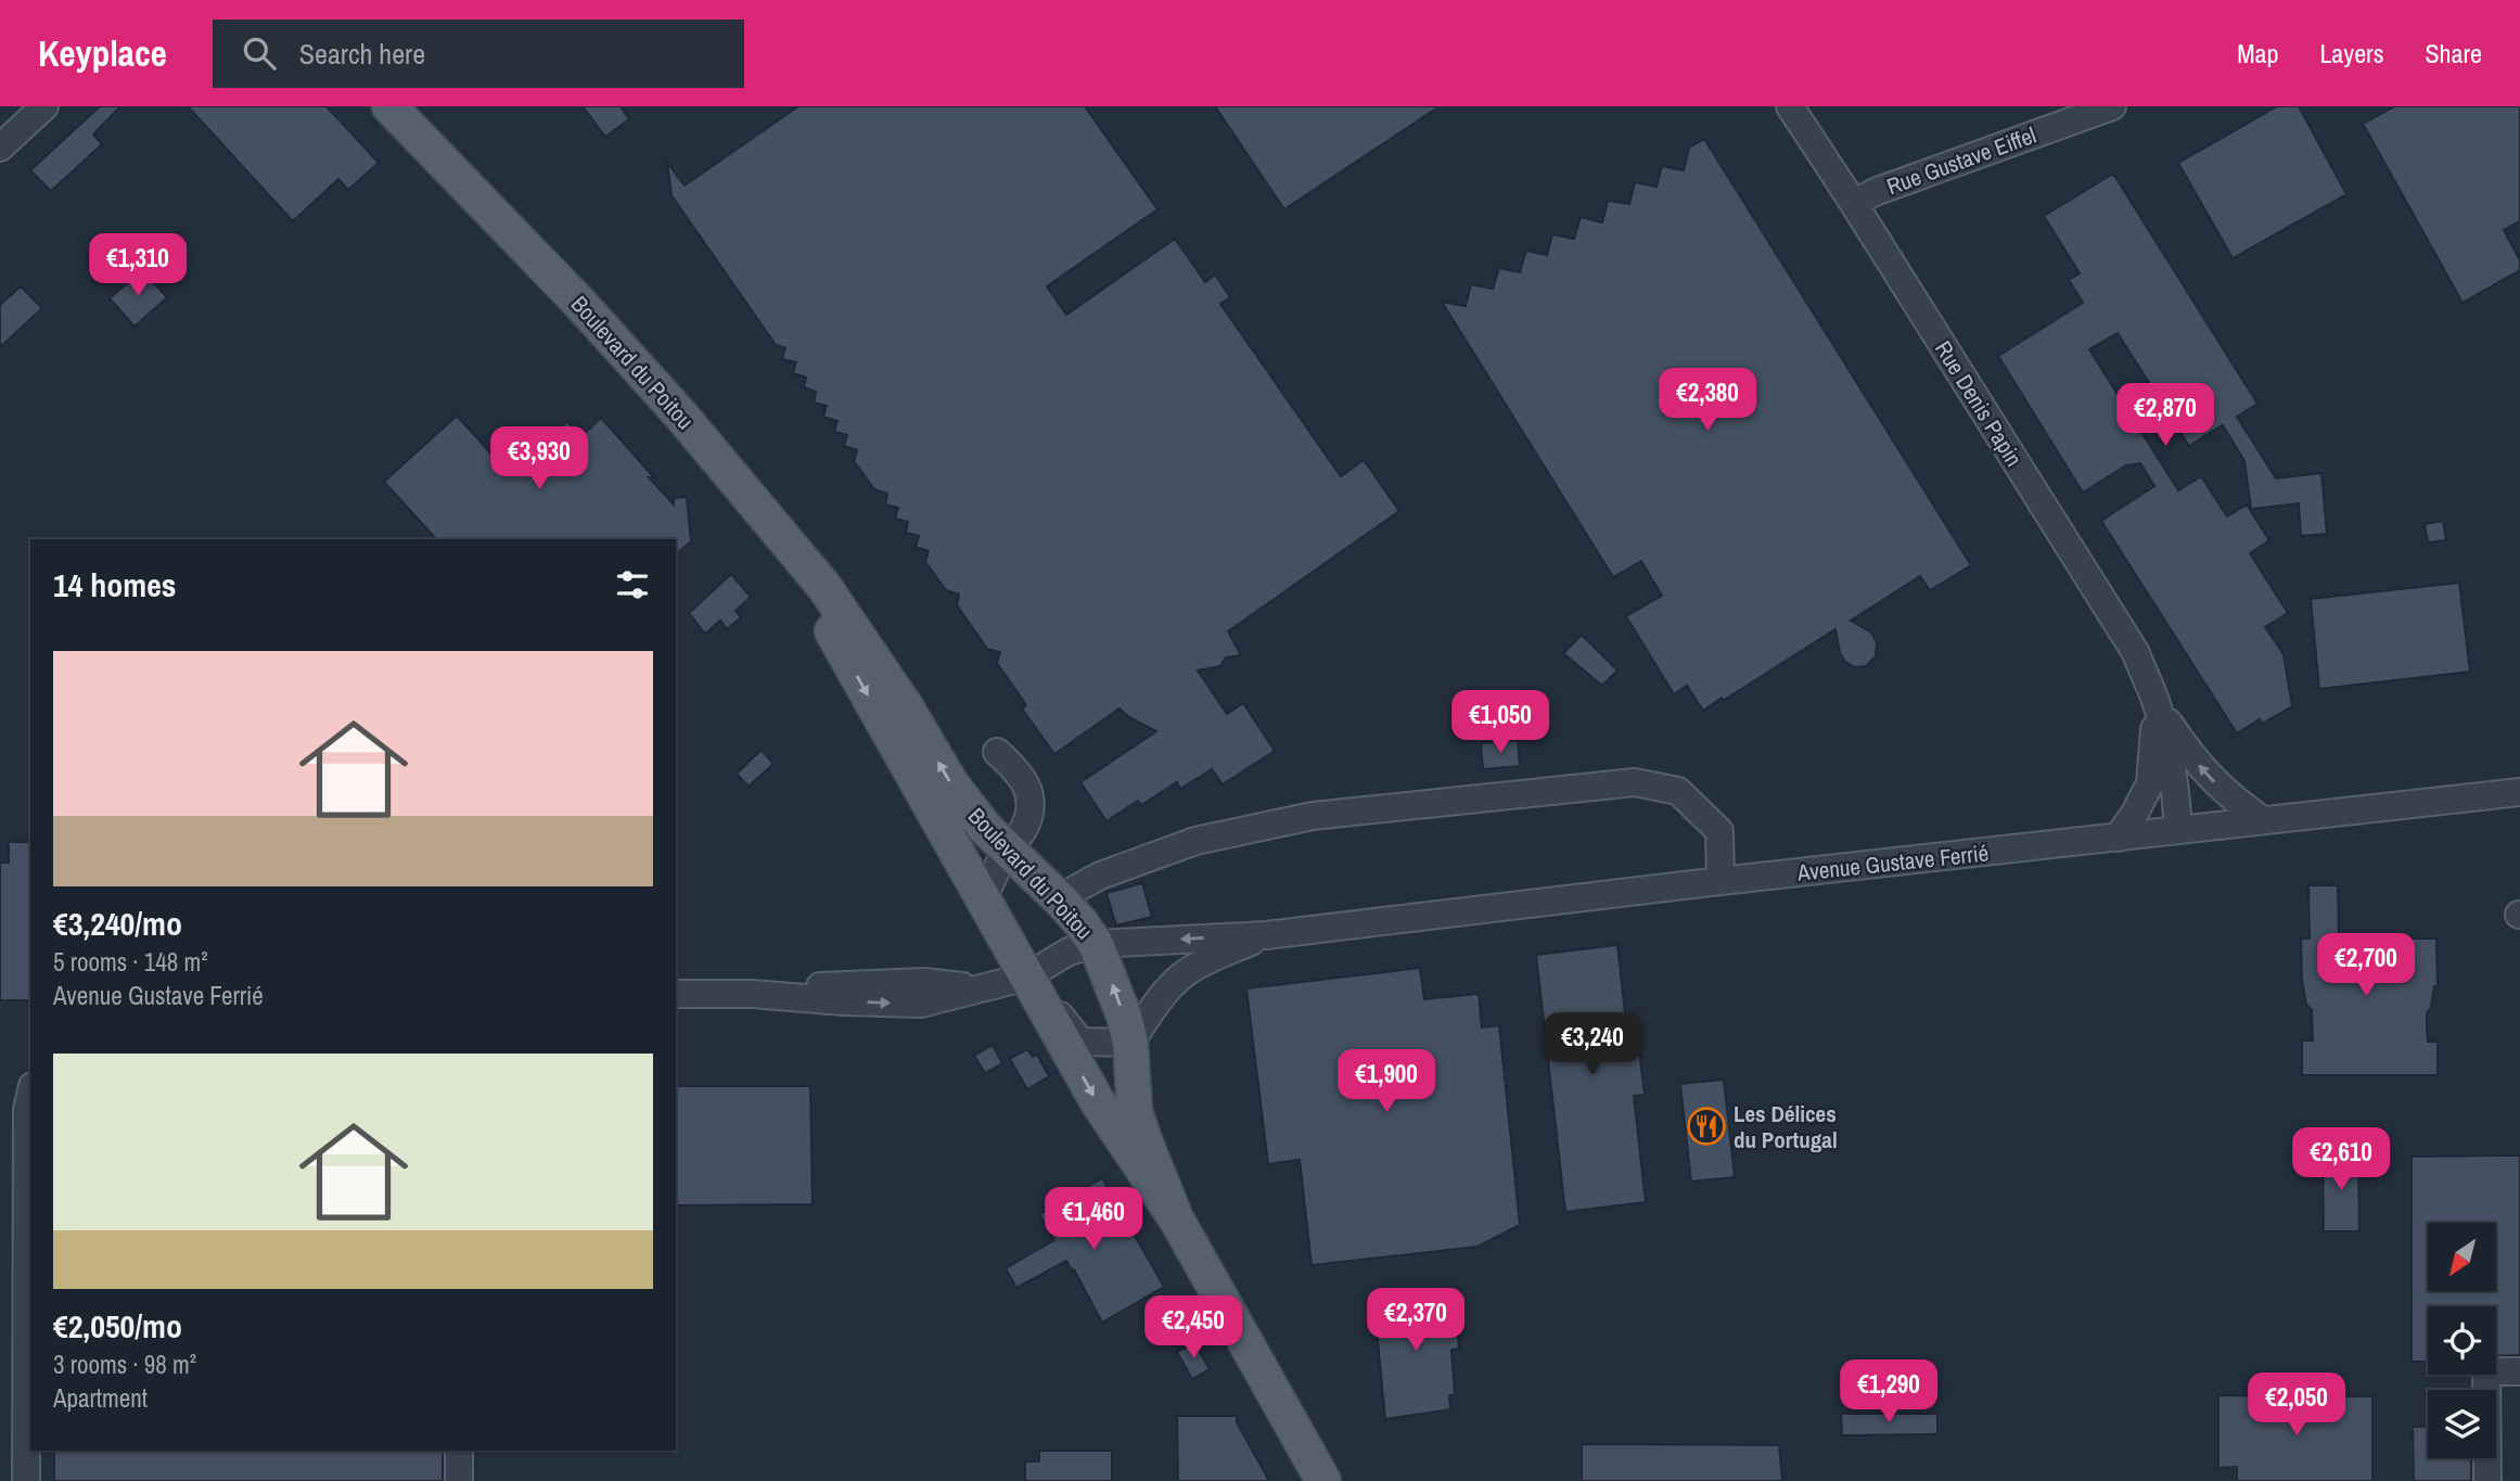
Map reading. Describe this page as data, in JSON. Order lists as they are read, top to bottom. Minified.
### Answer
{"streets":{"main road":["Boulevard du Poitou"],"street":["Rue Gustave Eiffel","Rue Denis Papin","Avenue Gustave Ferrié"]},"crossings":[["Rue Gustave Eiffel","Rue Denis Papin"],["Boulevard du Poitou","Avenue Gustave Ferrié"],["Rue Denis Papin","Avenue Gustave Ferrié"]],"places":{"restaurant":["Les Délices du Portugal"]},"north":"bottom left","page":{"header":"Keyplace","search":"Search here","nav":["Map","Layers","Share"],"price":["€1,310","€2,380","€2,870","€3,930","€1,050","€2,700","€3,240","€1,900","€2,610","€1,460","€2,370","€2,450","€1,290","€2,050"],"heading":"14 homes","list":[{"name":"€3,240/mo","note":"5 rooms · 148 m² · Avenue Gustave Ferrié"},{"name":"€2,050/mo","note":"3 rooms · 98 m² · Apartment"}]}}
